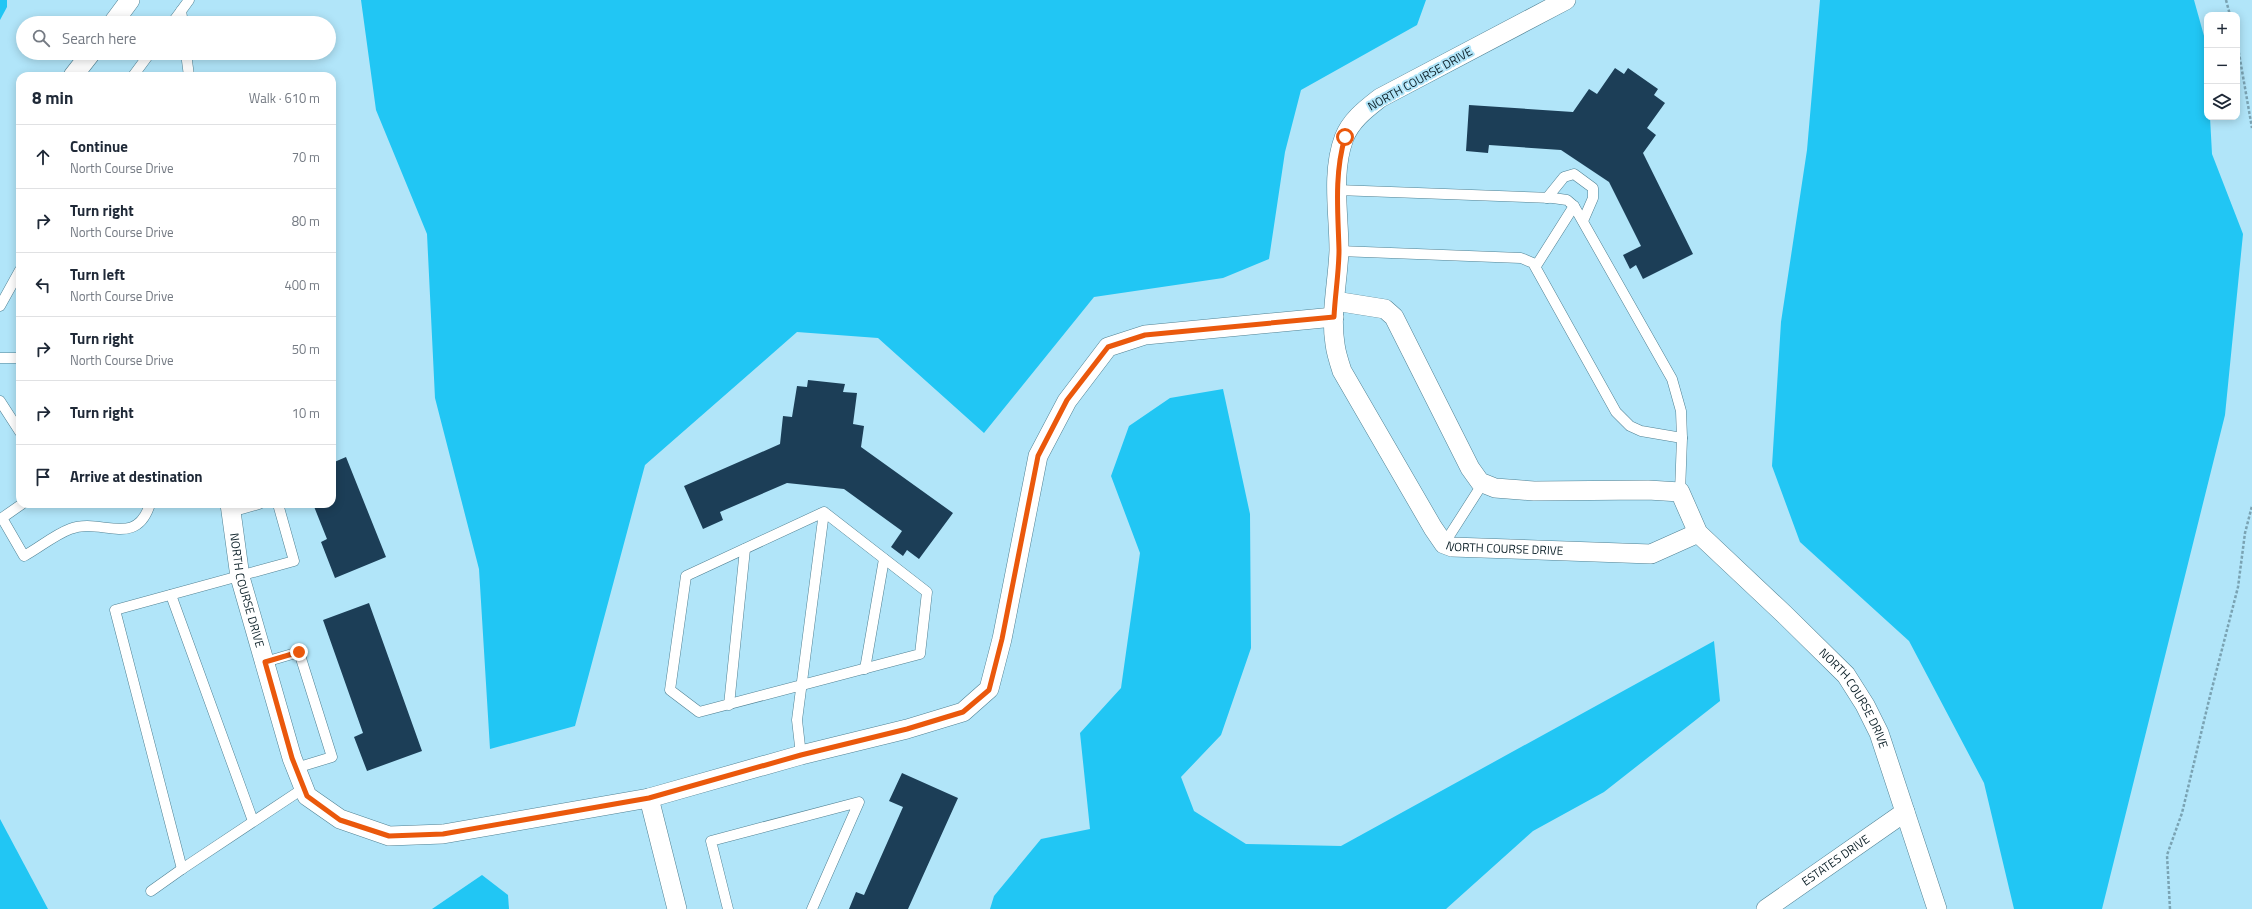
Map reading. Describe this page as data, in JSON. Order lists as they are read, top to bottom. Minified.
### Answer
{"streets":{"street":["NORTH COURSE DRIVE","ESTATES DRIVE"]},"crossings":[["NORTH COURSE DRIVE","ESTATES DRIVE"]],"page":{"map_buttons":["+","−"],"search":"Search here","heading":["8 min","Walk · 610 m"],"list":[["Continue","North Course Drive","70 m"],["Turn right","North Course Drive","80 m"],["Turn left","North Course Drive","400 m"],["Turn right","North Course Drive","50 m"],["Turn right","10 m"],"Arrive at destination"]}}
